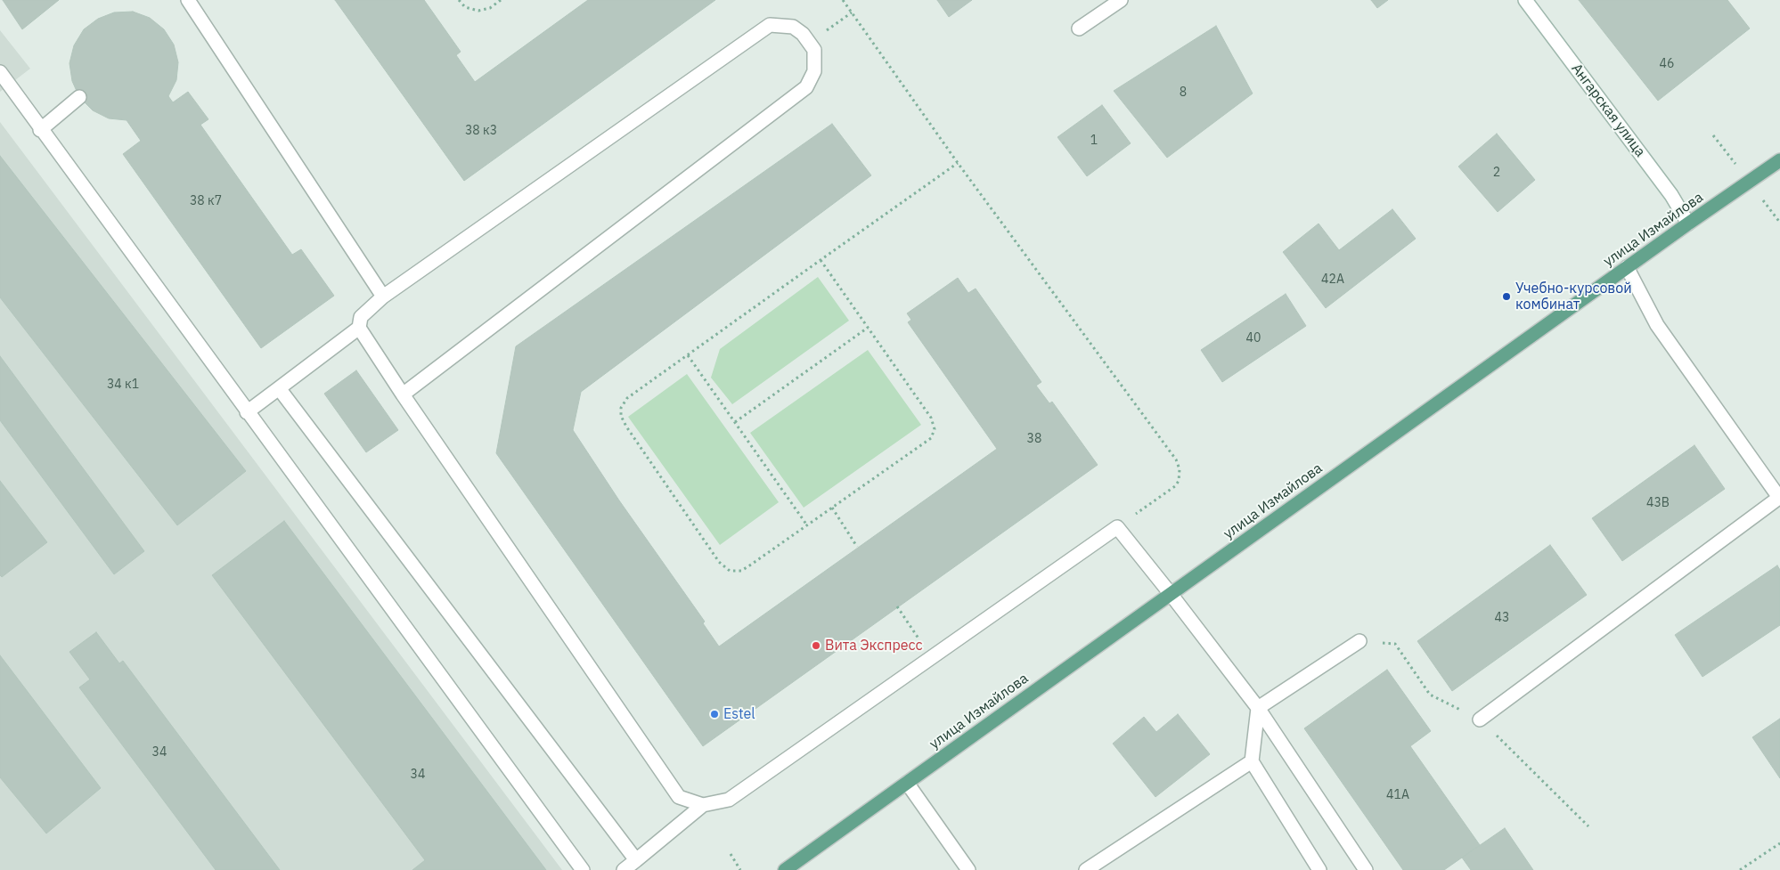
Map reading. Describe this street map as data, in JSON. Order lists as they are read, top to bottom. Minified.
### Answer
{"streets":{"main road":["улица Измайлова"],"street":["Ангарская улица"]},"crossings":[["Ангарская улица","улица Измайлова"]],"places":["Учебно-курсовой комбинат","Вита Экспресс","Estel"],"house_numbers":["46","8","38 к3","1","2","38 к7","42А","40","34 к1","38","43В","43","34","34","41А"]}
